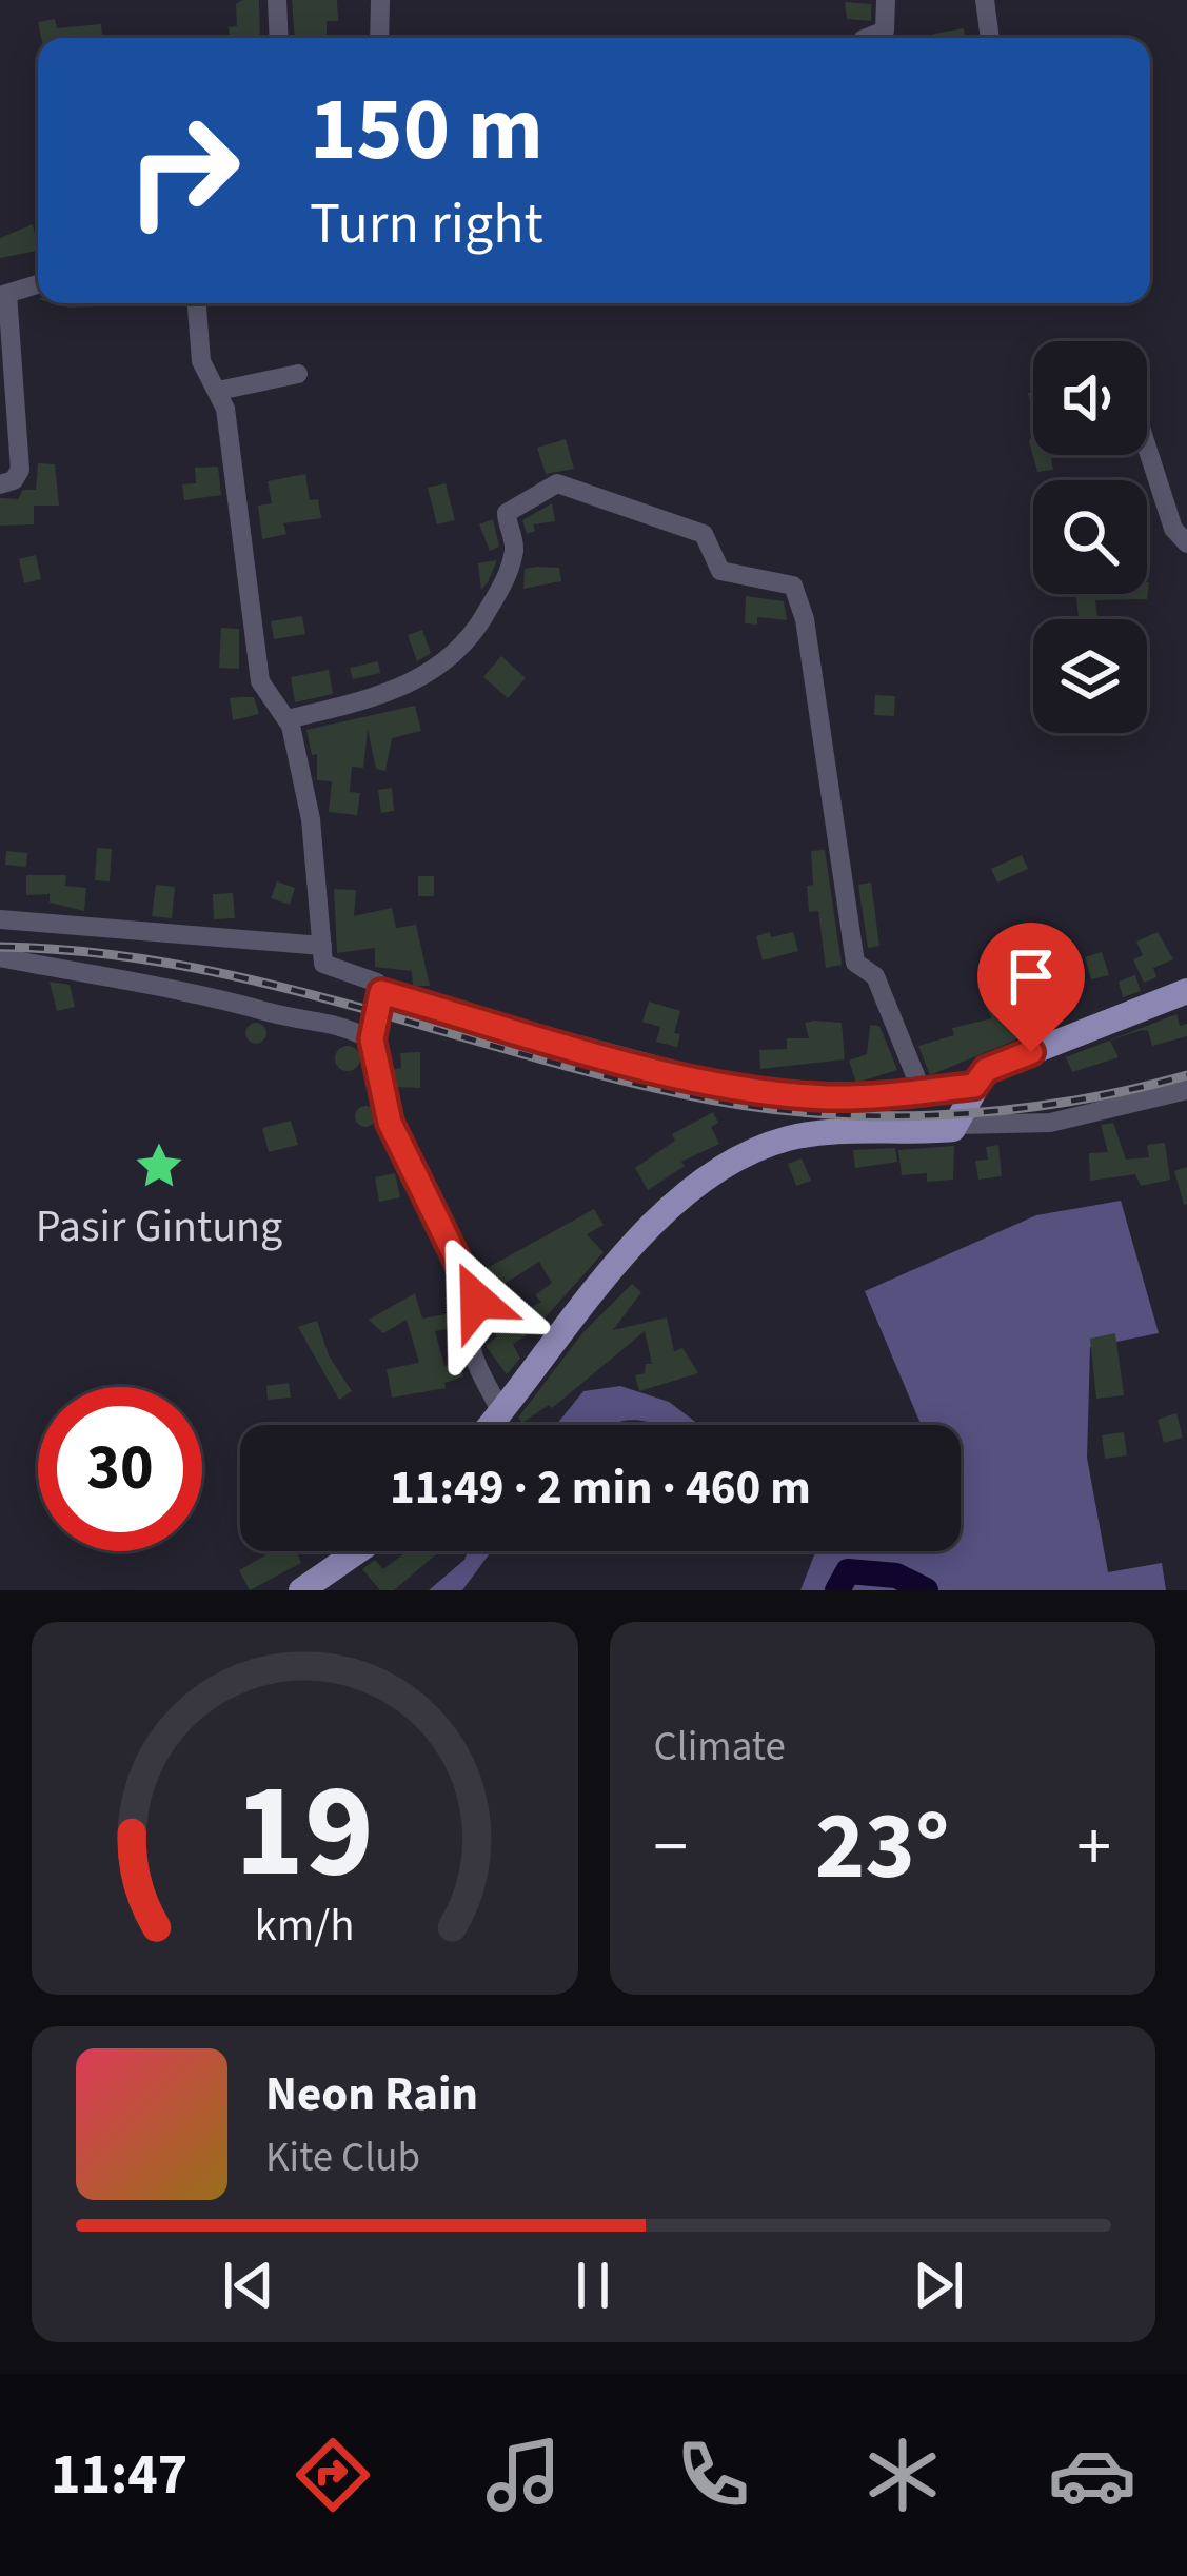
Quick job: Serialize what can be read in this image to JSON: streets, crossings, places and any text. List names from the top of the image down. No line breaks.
{"places":{"place":["Pasir Gintung"]},"page":{"turn":["150 m","Turn right"],"limit":"30","trip":"11:49 · 2 min · 460 m","tile":"Climate","heat":["−","23°","+"],"song":["Neon Rain","Kite Club"],"tabs":"11:47","gauge":["19","km/h"]}}
